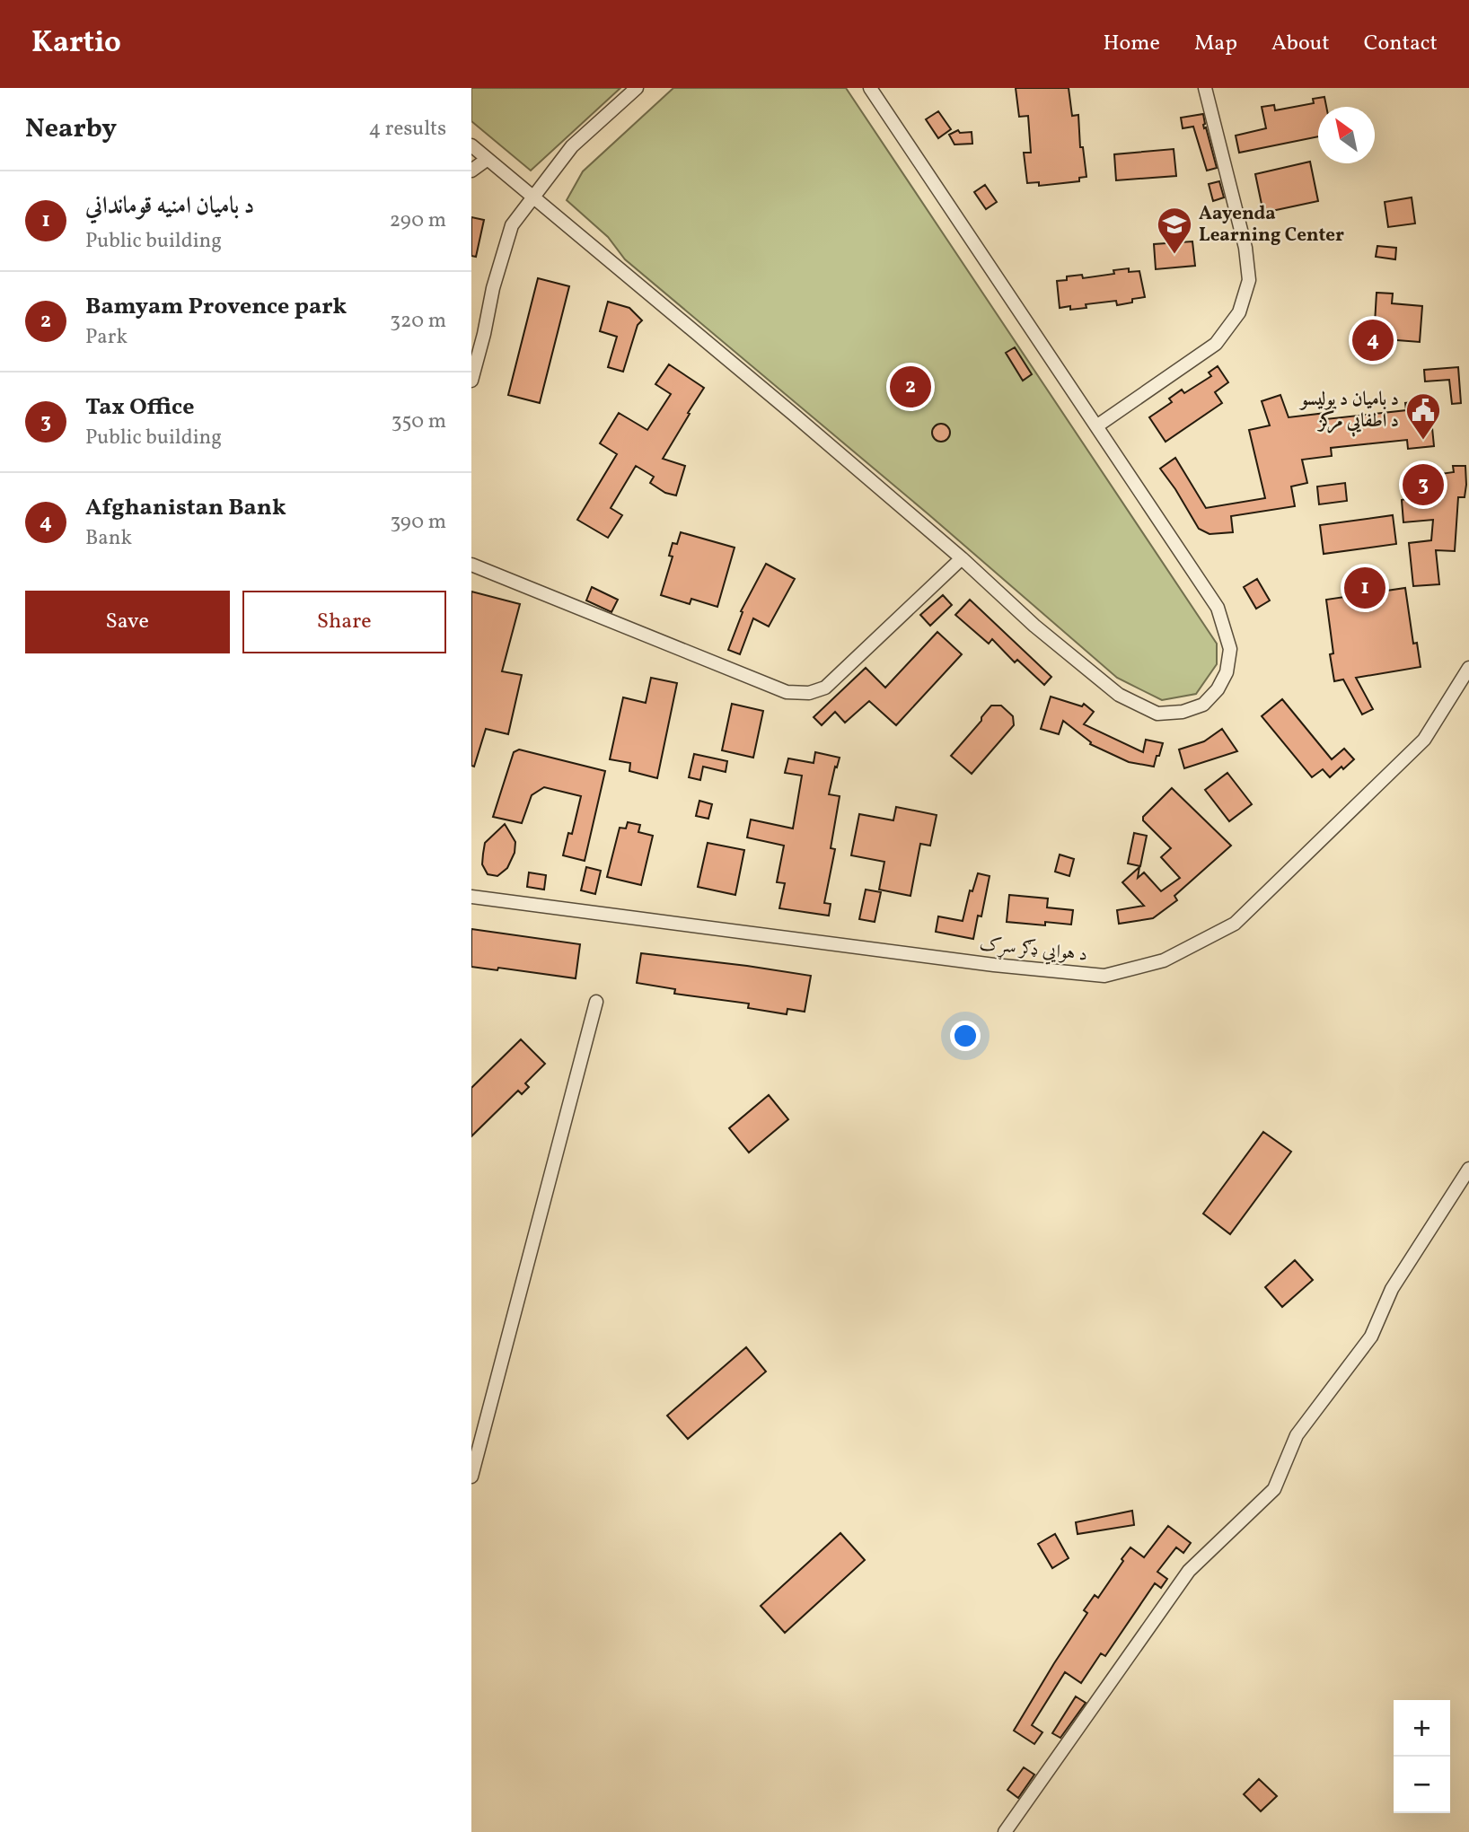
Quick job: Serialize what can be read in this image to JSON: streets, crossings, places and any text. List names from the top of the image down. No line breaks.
{"streets":{"street":["د هوايي ډګر سړک"]},"places":{"school or university":["Aayenda Learning Center"],"public building":["د بامیان د پولیسو د اطفايې مرکز"]},"north":"top left","page":{"header":"Kartio","nav":["Home","Map","About","Contact"],"heading":["Nearby","4 results"],"list":[{"mark":"1","name":"د بامیان امنیه قومانداني","note":"Public building","value":"290 m"},{"mark":"2","name":"Bamyam Provence park","note":"Park","value":"320 m"},{"mark":"3","name":"Tax Office","note":"Public building","value":"350 m"},{"mark":"4","name":"Afghanistan Bank","note":"Bank","value":"390 m"}],"pins":["4","2","3","1"],"buttons":["Save","Share"],"map_buttons":["+","−"]}}
